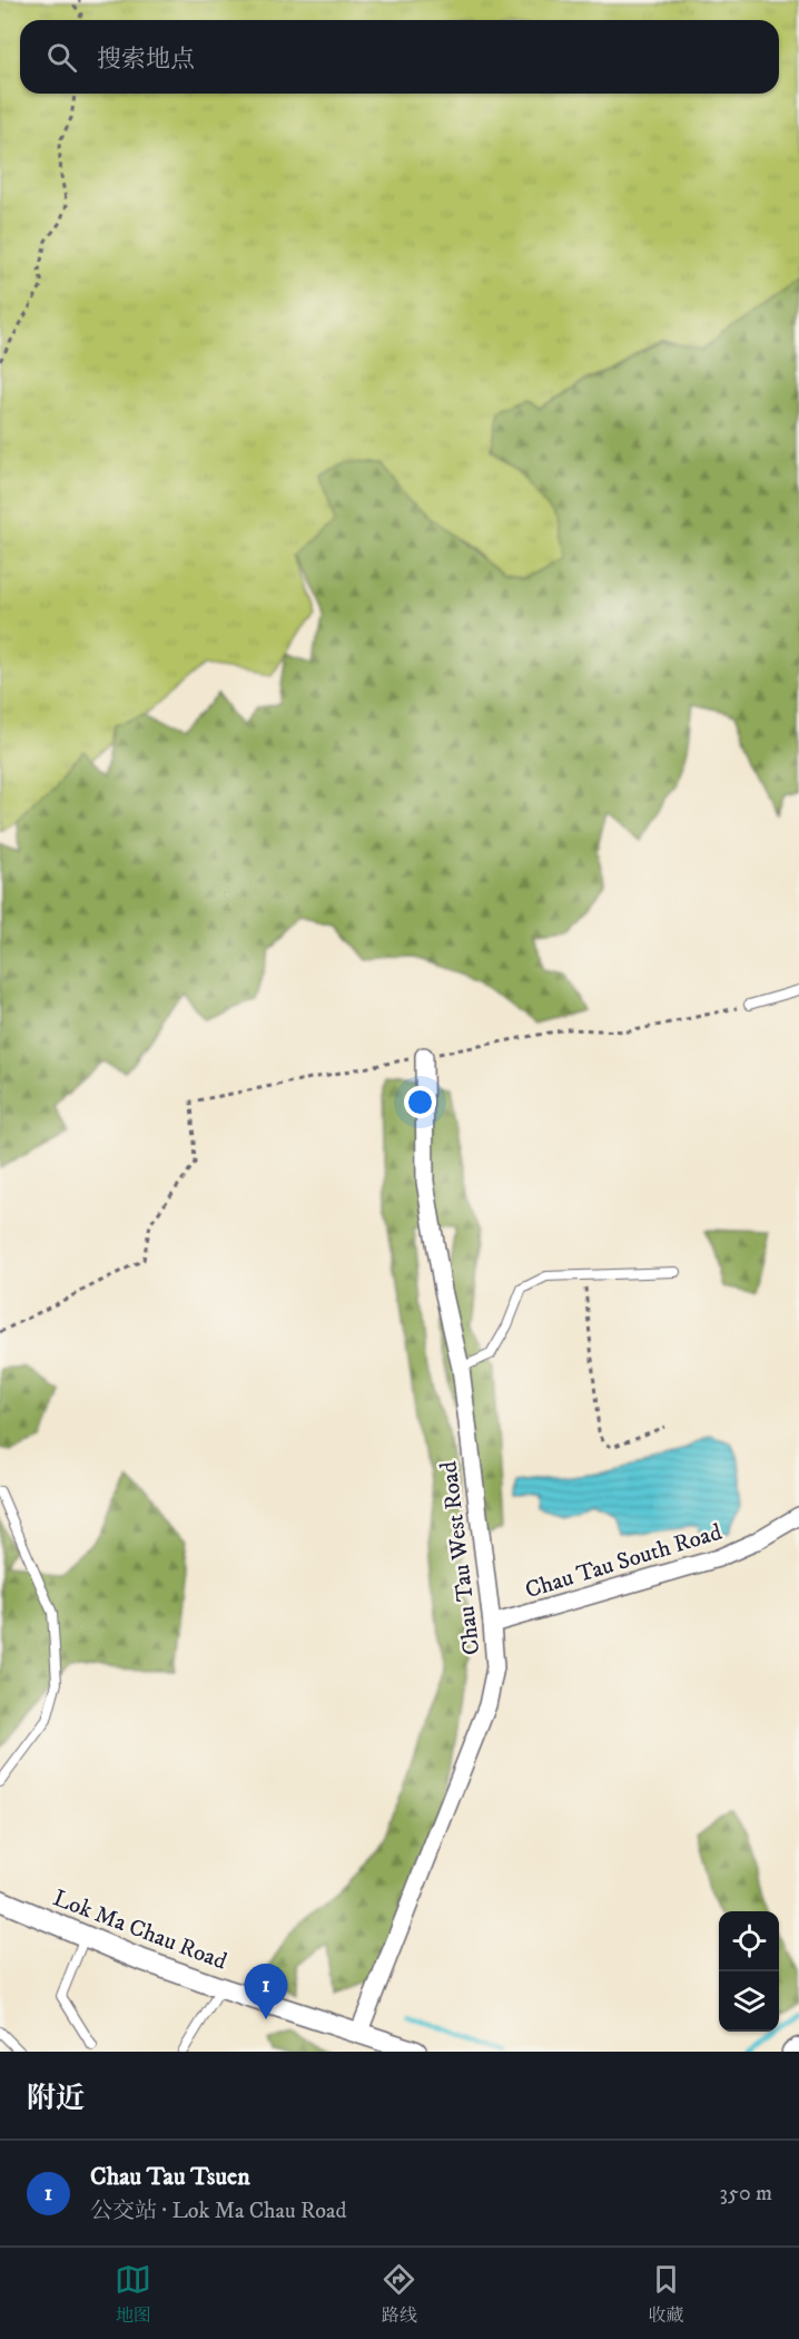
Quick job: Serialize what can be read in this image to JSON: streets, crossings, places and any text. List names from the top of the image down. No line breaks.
{"streets":{"street":["Chau Tau West Road","Chau Tau South Road","Lok Ma Chau Road"]},"crossings":[["Chau Tau West Road","Chau Tau South Road"],["Chau Tau West Road","Lok Ma Chau Road"]],"page":{"search":"搜索地点","pins":"1","heading":"附近","list":[{"mark":"1","name":"Chau Tau Tsuen","note":"公交站 · Lok Ma Chau Road","value":"350 m"}],"nav":["地图","路线","收藏"]}}
